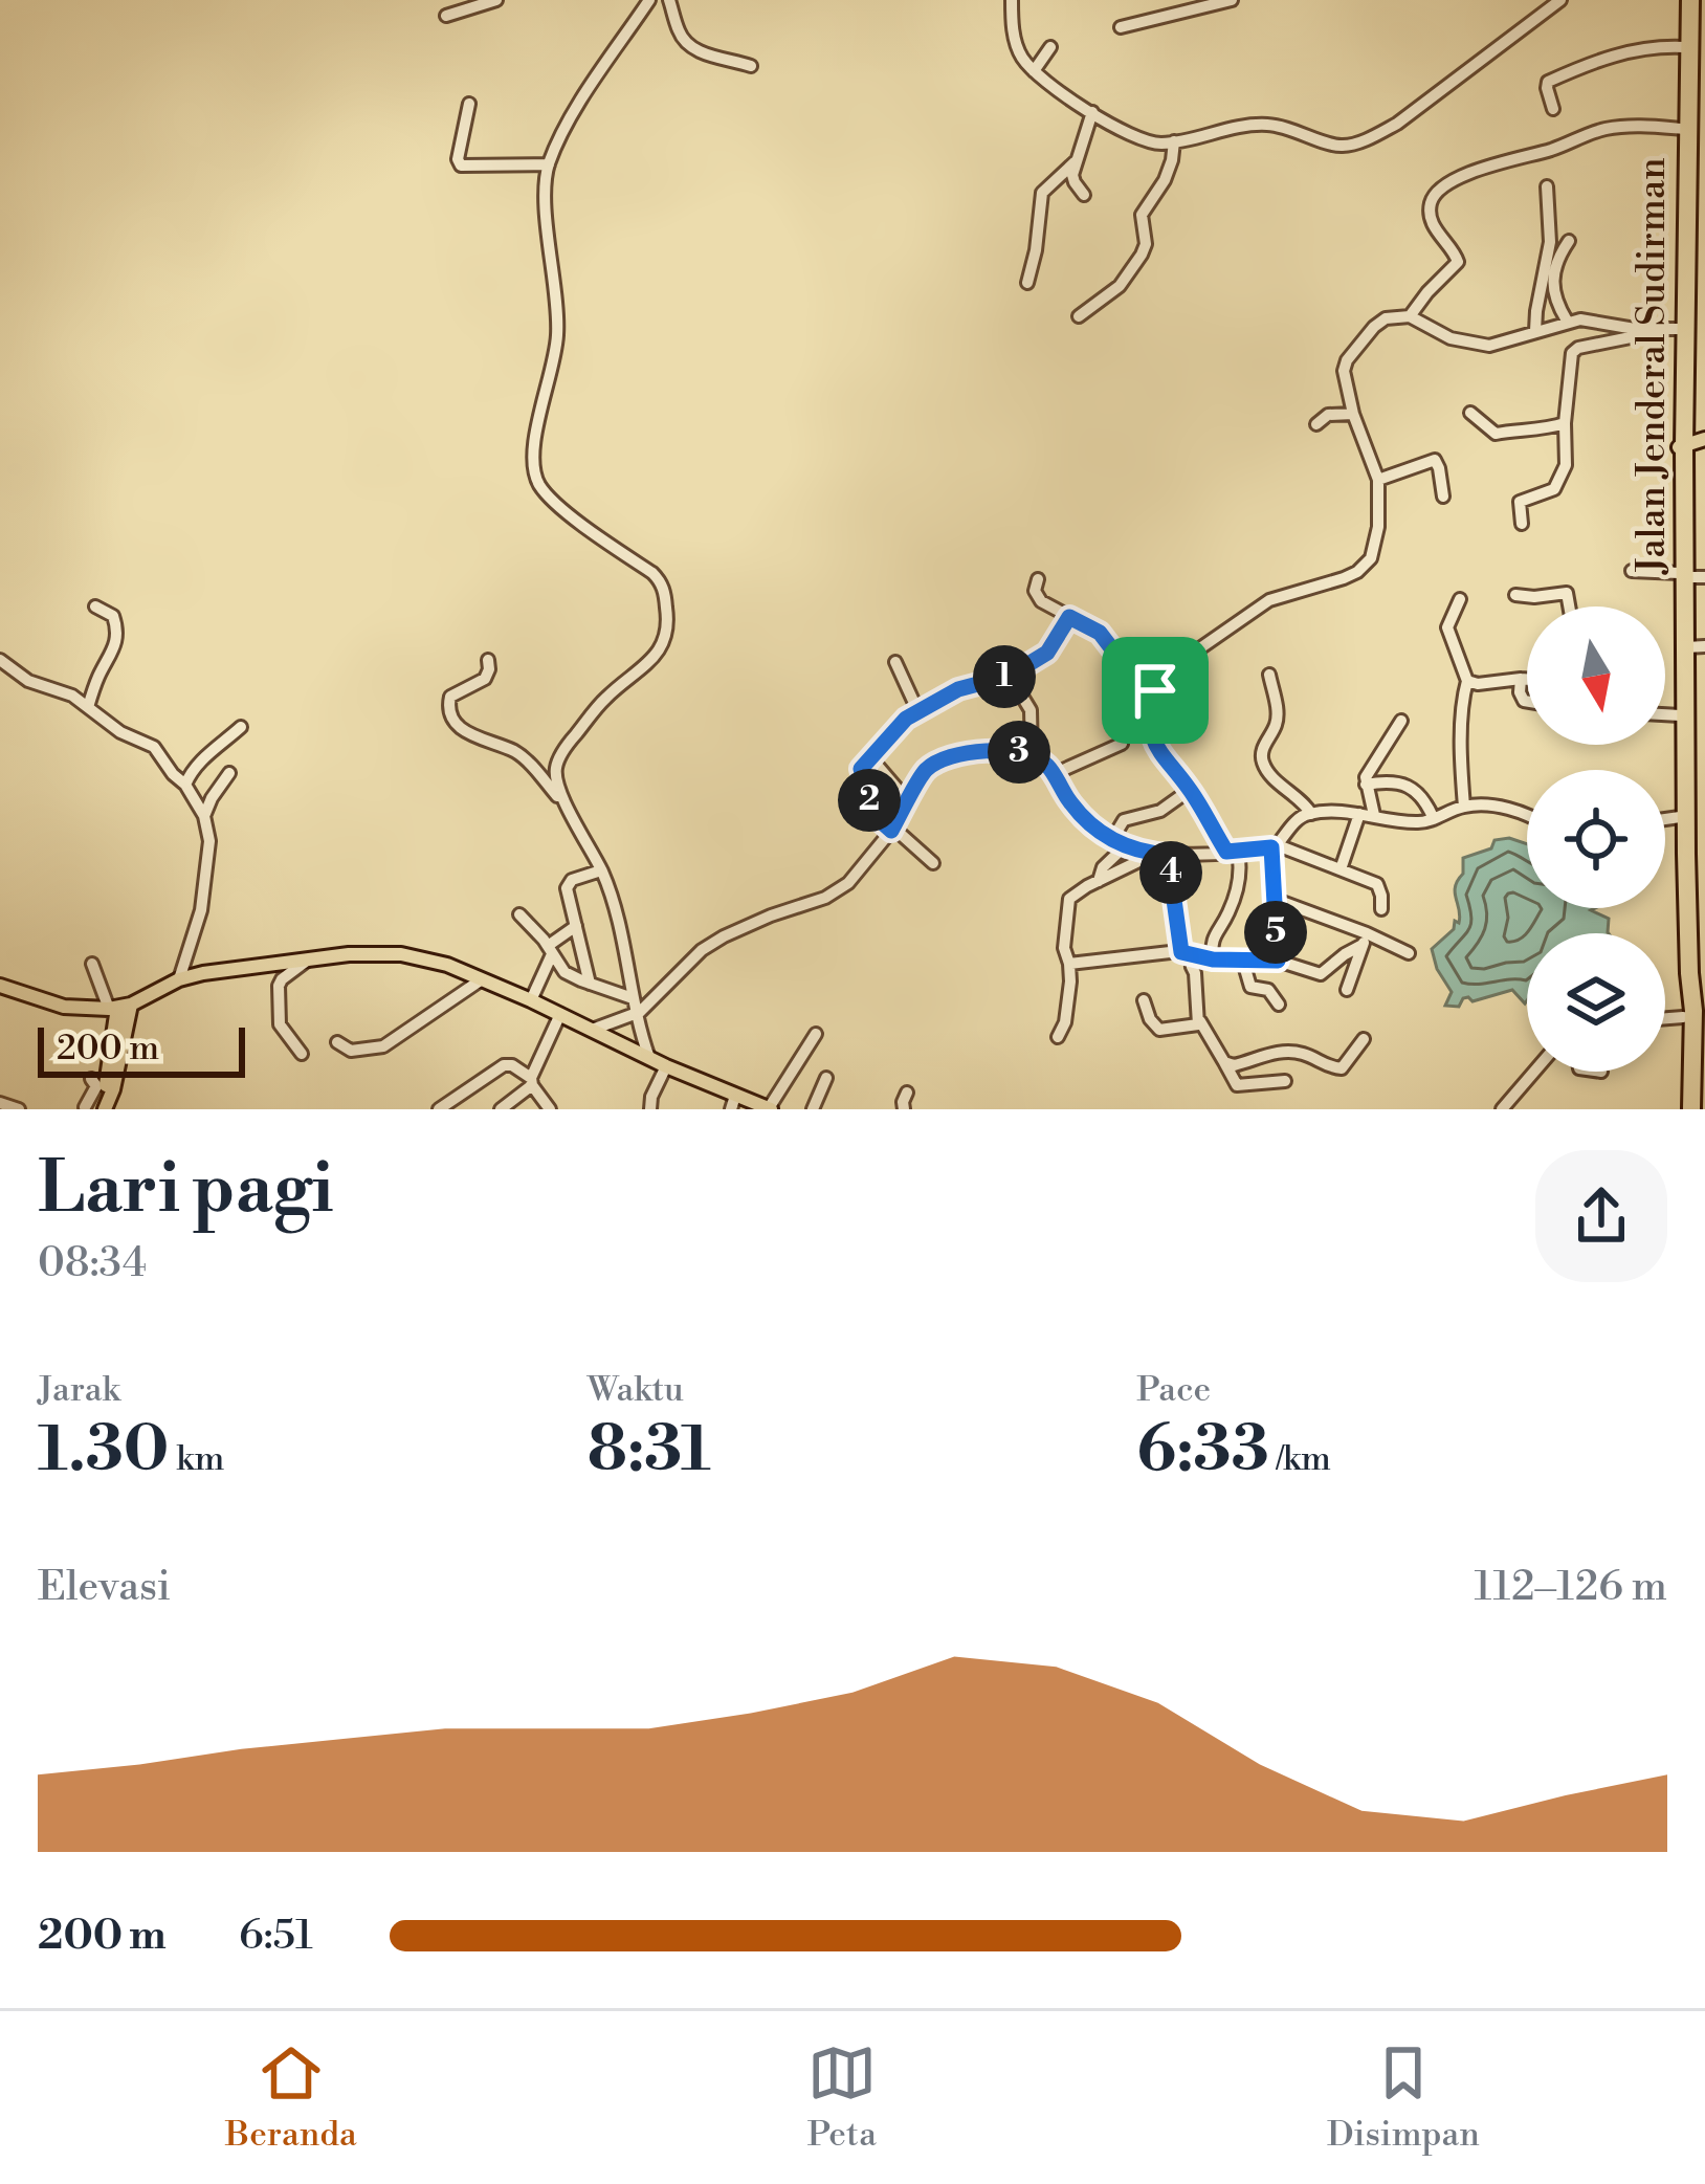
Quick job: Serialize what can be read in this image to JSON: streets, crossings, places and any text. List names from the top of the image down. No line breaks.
{"streets":{"highway":["Jalan Jenderal Sudirman"]},"scale_bar":"200 m","north":"bottom","page":{"pins":["1","3","2","4","5"],"scale":"200 m","heading":["Lari pagi","08:34"],"stats":[["Jarak","1.30 km"],["Waktu","8:31"],["Pace","6:33 /km"]],"chart":["Elevasi","112–126 m"],"list":[{"name":"200 m","note":"6:51"}],"tabs":["Beranda","Peta","Disimpan"]}}
